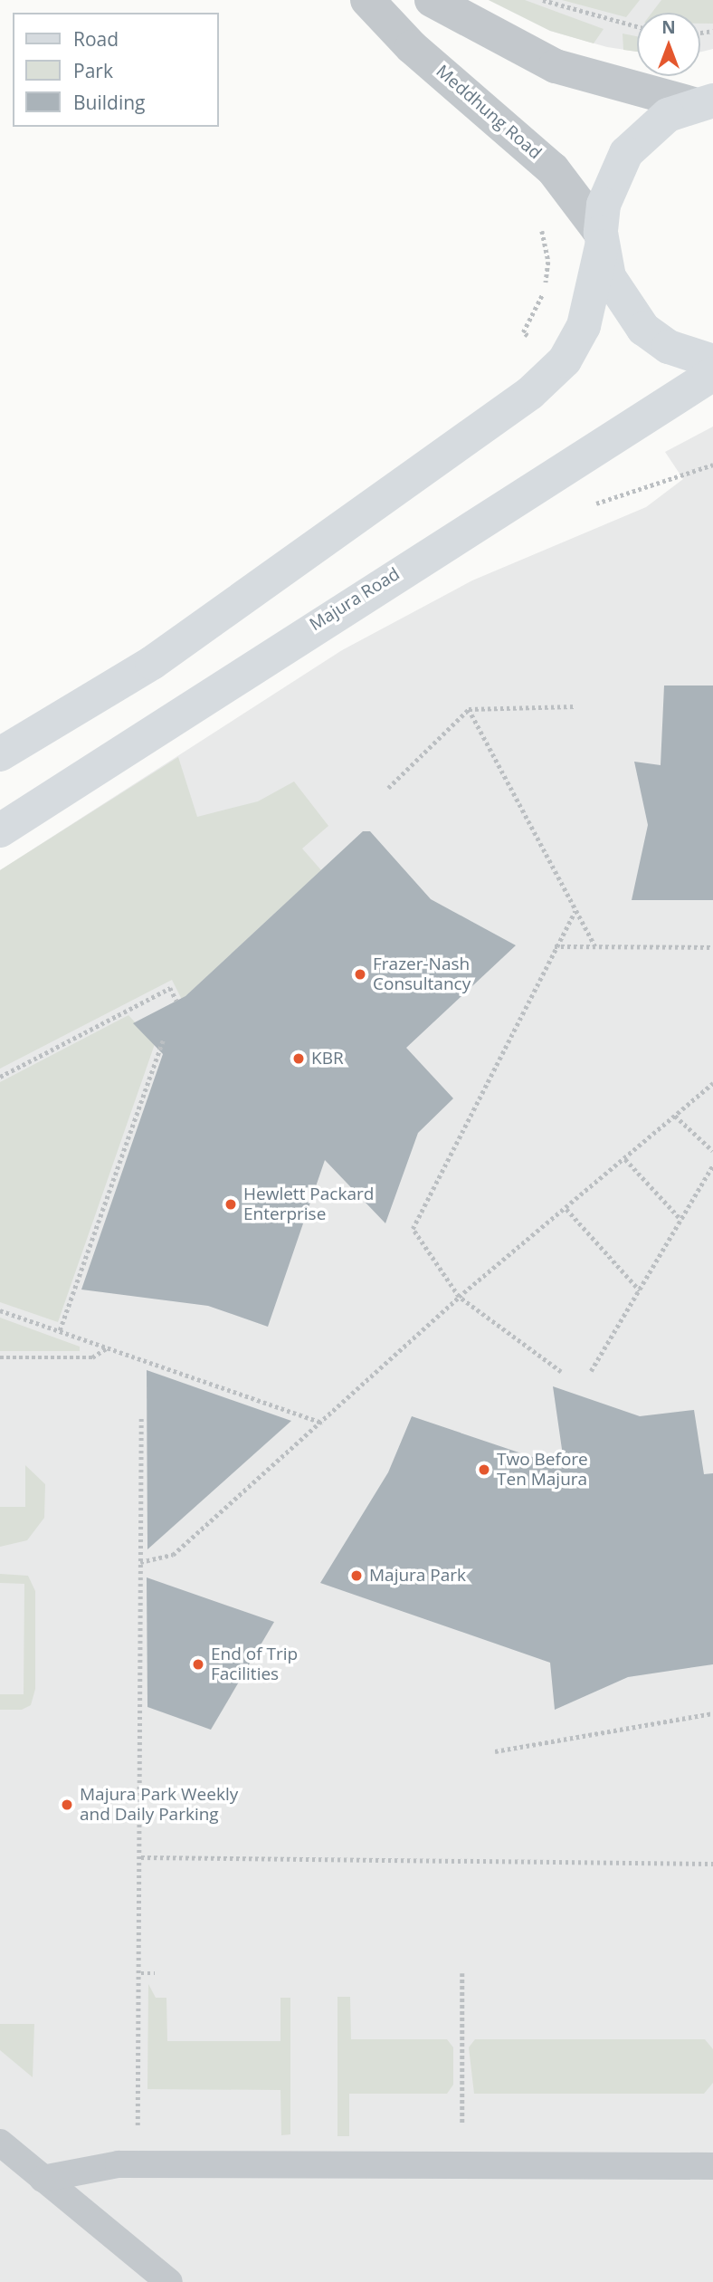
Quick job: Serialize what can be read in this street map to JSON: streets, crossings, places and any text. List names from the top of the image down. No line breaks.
{"streets":{"main road":["Majura Road"],"street":["Meddhung Road"]},"places":["Frazer-Nash Consultancy","KBR","Hewlett Packard Enterprise","Two Before Ten Majura","Majura Park","End of Trip Facilities","Majura Park Weekly and Daily Parking"],"legend":["Road","Park","Building"],"north":"top"}
